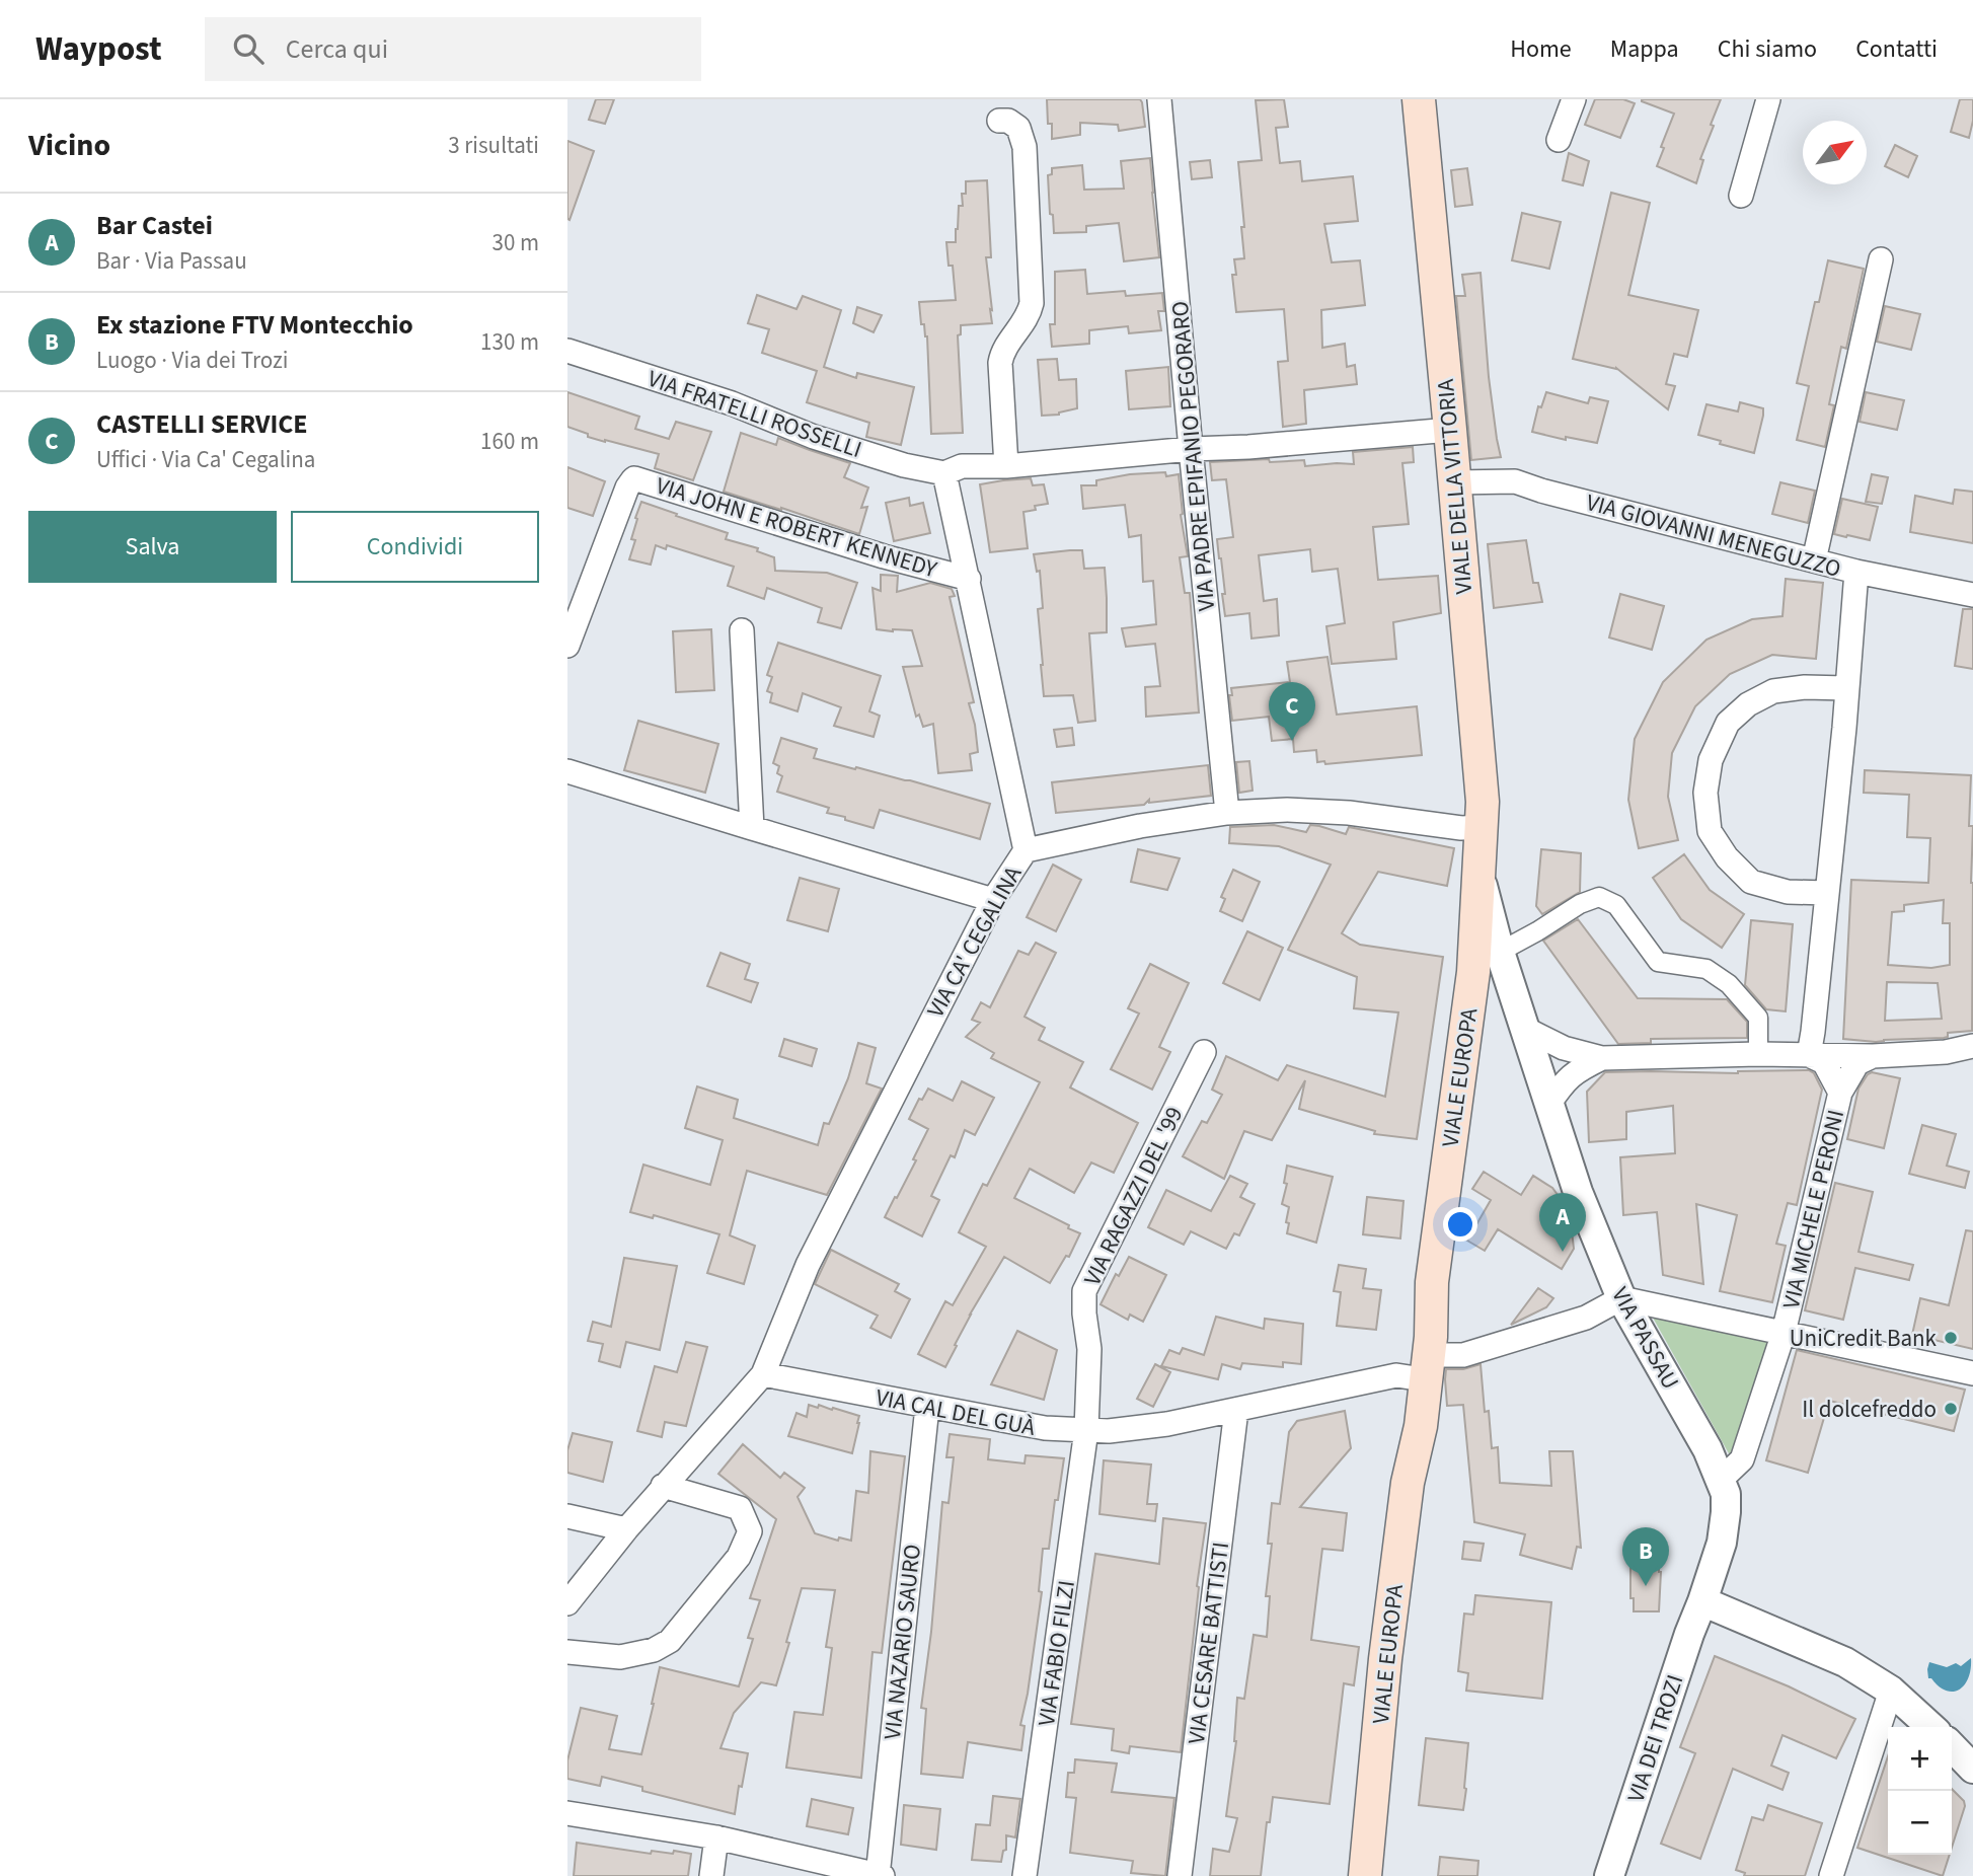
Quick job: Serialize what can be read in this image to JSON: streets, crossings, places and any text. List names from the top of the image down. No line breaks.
{"streets":{"main road":["VIALE DELLA VITTORIA","VIALE EUROPA"],"street":["VIA FRATELLI ROSSELLI","VIA PADRE EPIFANIO PEGORARO","VIA JOHN E ROBERT KENNEDY","VIA GIOVANNI MENEGUZZO","VIA CA' CEGALINA","VIA RAGAZZI DEL '99","VIA MICHELE PERONI","VIA PASSAU","VIA CAL DEL GUÀ","VIA NAZARIO SAURO","VIA CESARE BATTISTI","VIA FABIO FILZI","VIA DEI TROZI"]},"crossings":[["VIA PADRE EPIFANIO PEGORARO","VIA CA' CEGALINA"],["VIALE DELLA VITTORIA","VIA GIOVANNI MENEGUZZO"],["VIALE DELLA VITTORIA","VIA CA' CEGALINA"],["VIALE DELLA VITTORIA","VIALE EUROPA"],["VIALE DELLA VITTORIA","VIA PASSAU"],["VIA CA' CEGALINA","VIA CAL DEL GUÀ"],["VIALE EUROPA","VIA PASSAU"],["VIALE EUROPA","VIA CAL DEL GUÀ"],["VIA RAGAZZI DEL '99","VIA CAL DEL GUÀ"],["VIA RAGAZZI DEL '99","VIA FABIO FILZI"],["VIA MICHELE PERONI","VIA PASSAU"],["VIA PASSAU","VIA CAL DEL GUÀ"],["VIA PASSAU","VIA DEI TROZI"],["VIA CAL DEL GUÀ","VIA NAZARIO SAURO"],["VIA CAL DEL GUÀ","VIA CESARE BATTISTI"],["VIA CAL DEL GUÀ","VIA FABIO FILZI"]],"places":["UniCredit Bank","Il dolcefreddo"],"north":"top right","page":{"header":"Waypost","search":"Cerca qui","nav":["Home","Mappa","Chi siamo","Contatti"],"heading":["Vicino","3 risultati"],"list":[{"mark":"A","name":"Bar Castei","note":"Bar · Via Passau","value":"30 m"},{"mark":"B","name":"Ex stazione FTV Montecchio","note":"Luogo · Via dei Trozi","value":"130 m"},{"mark":"C","name":"CASTELLI SERVICE","note":"Uffici · Via Ca' Cegalina","value":"160 m"}],"buttons":["Salva","Condividi"],"pins":["C","A","B"],"map_buttons":["+","−"]}}
